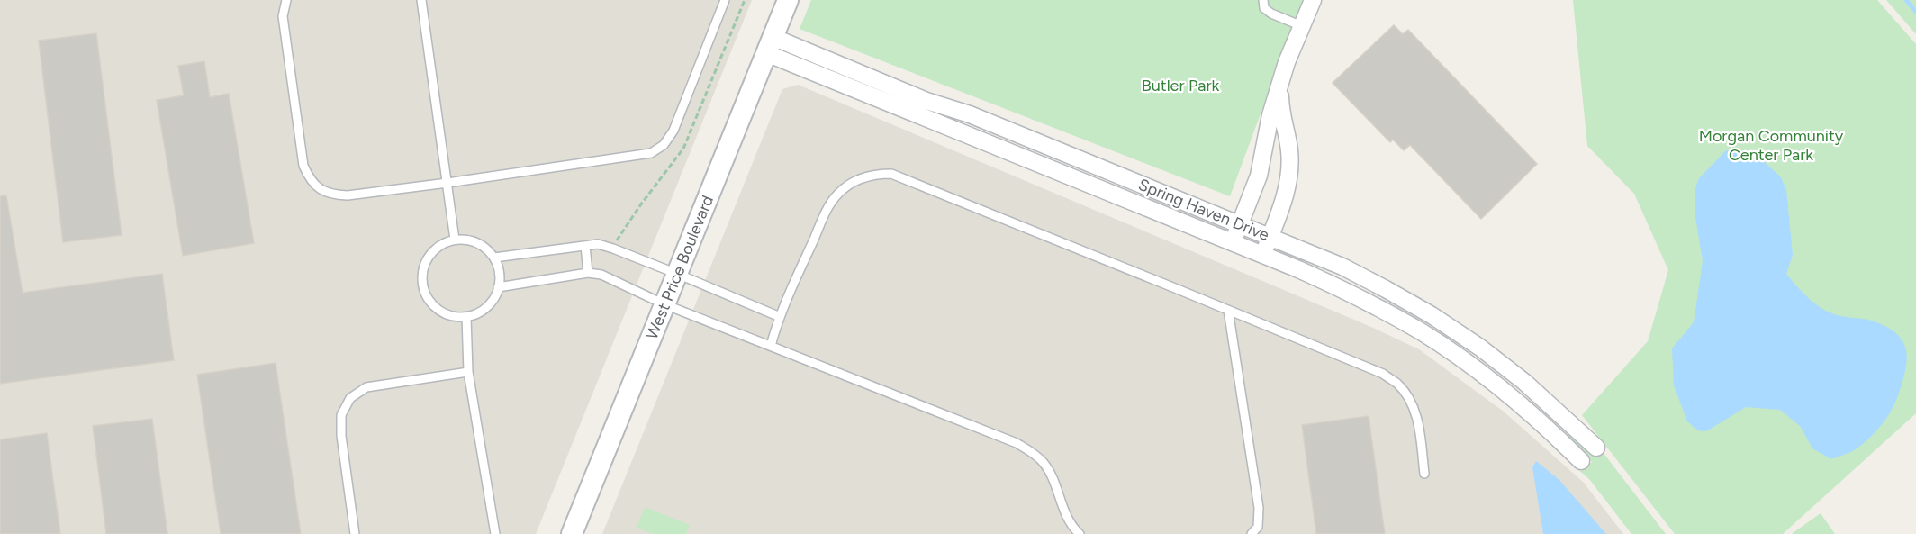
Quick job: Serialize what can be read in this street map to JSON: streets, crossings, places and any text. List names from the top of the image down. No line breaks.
{"streets":{"street":["Spring Haven Drive","West Price Boulevard"]},"crossings":[["Spring Haven Drive","West Price Boulevard"]],"parks":["Butler Park","Morgan Community Center Park"]}
